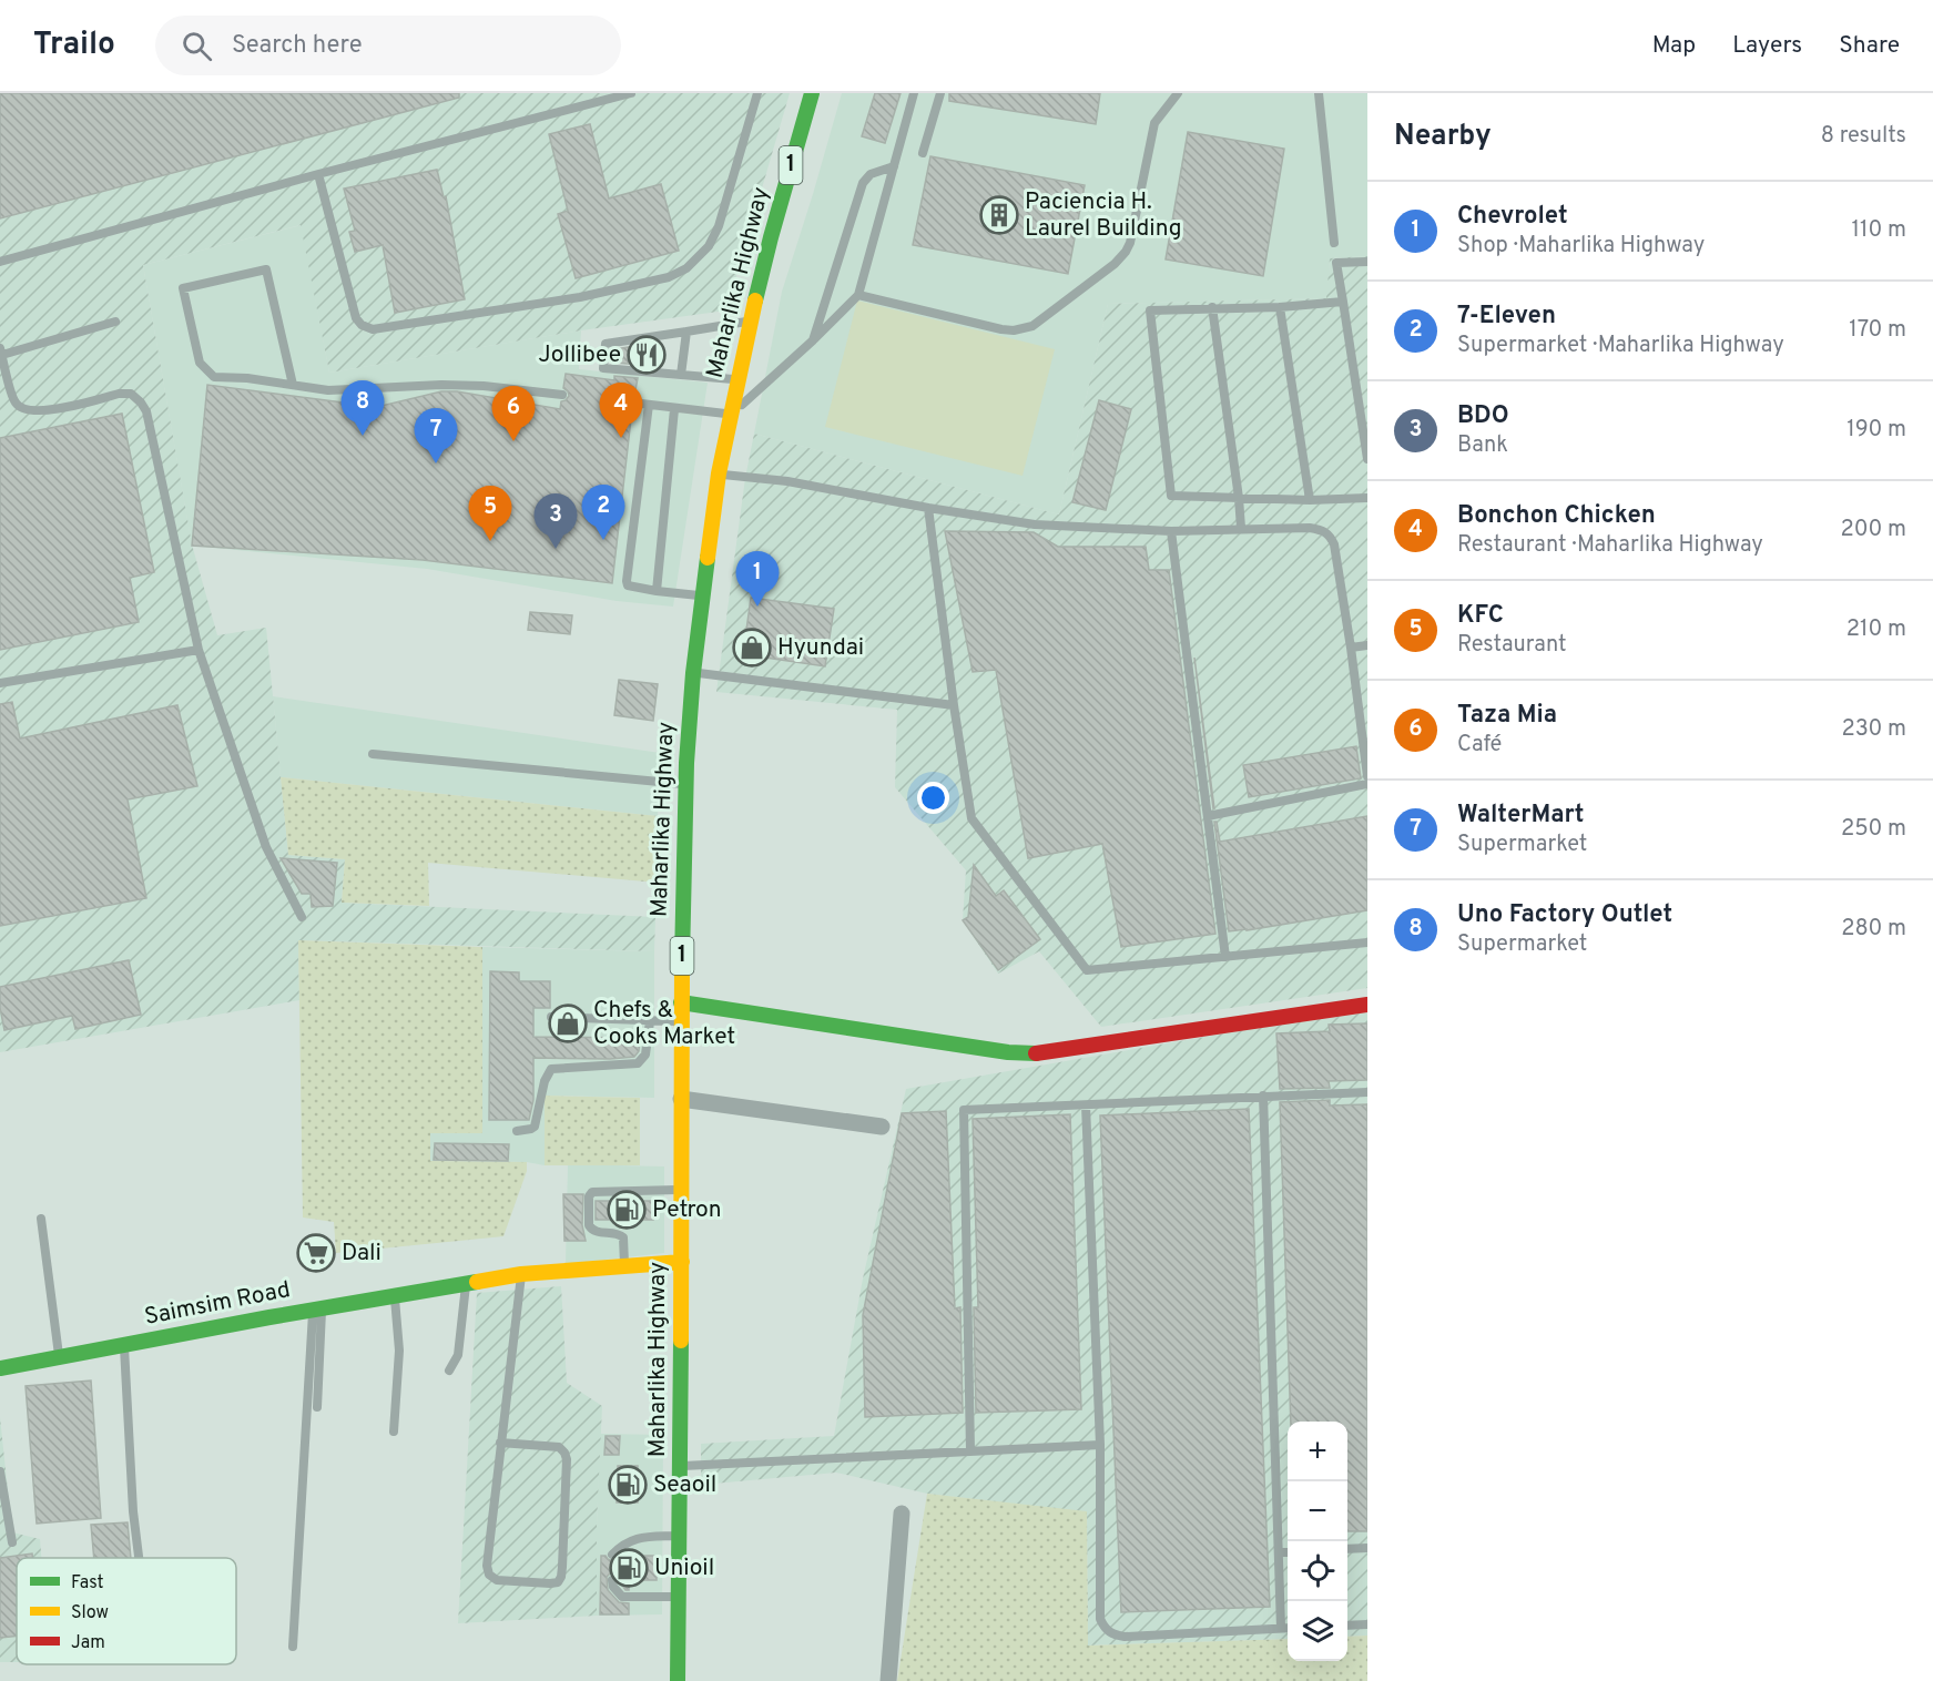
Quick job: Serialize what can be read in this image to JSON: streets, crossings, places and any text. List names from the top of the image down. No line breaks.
{"streets":{"main road":["1","Maharlika Highway","Saimsim Road"]},"crossings":[["Maharlika Highway","Saimsim Road"]],"places":{"building":["Paciencia H. Laurel Building"],"restaurant":["Jollibee"],"shop":["Hyundai","Chefs & Cooks Market"],"fuel station":["Petron","Seaoil","Unioil"],"supermarket":["Dali"]},"legend":["Fast","Slow","Jam"],"page":{"header":"Trailo","search":"Search here","nav":["Map","Layers","Share"],"heading":["Nearby","8 results"],"list":[{"mark":"1","name":"Chevrolet","note":"Shop · Maharlika Highway","value":"110 m"},{"mark":"2","name":"7-Eleven","note":"Supermarket · Maharlika Highway","value":"170 m"},{"mark":"3","name":"BDO","note":"Bank","value":"190 m"},{"mark":"4","name":"Bonchon Chicken","note":"Restaurant · Maharlika Highway","value":"200 m"},{"mark":"5","name":"KFC","note":"Restaurant","value":"210 m"},{"mark":"6","name":"Taza Mia","note":"Café","value":"230 m"},{"mark":"7","name":"WalterMart","note":"Supermarket","value":"250 m"},{"mark":"8","name":"Uno Factory Outlet","note":"Supermarket","value":"280 m"}],"pins":["8","4","6","7","2","5","3","1"],"map_buttons":["+","−"]}}
